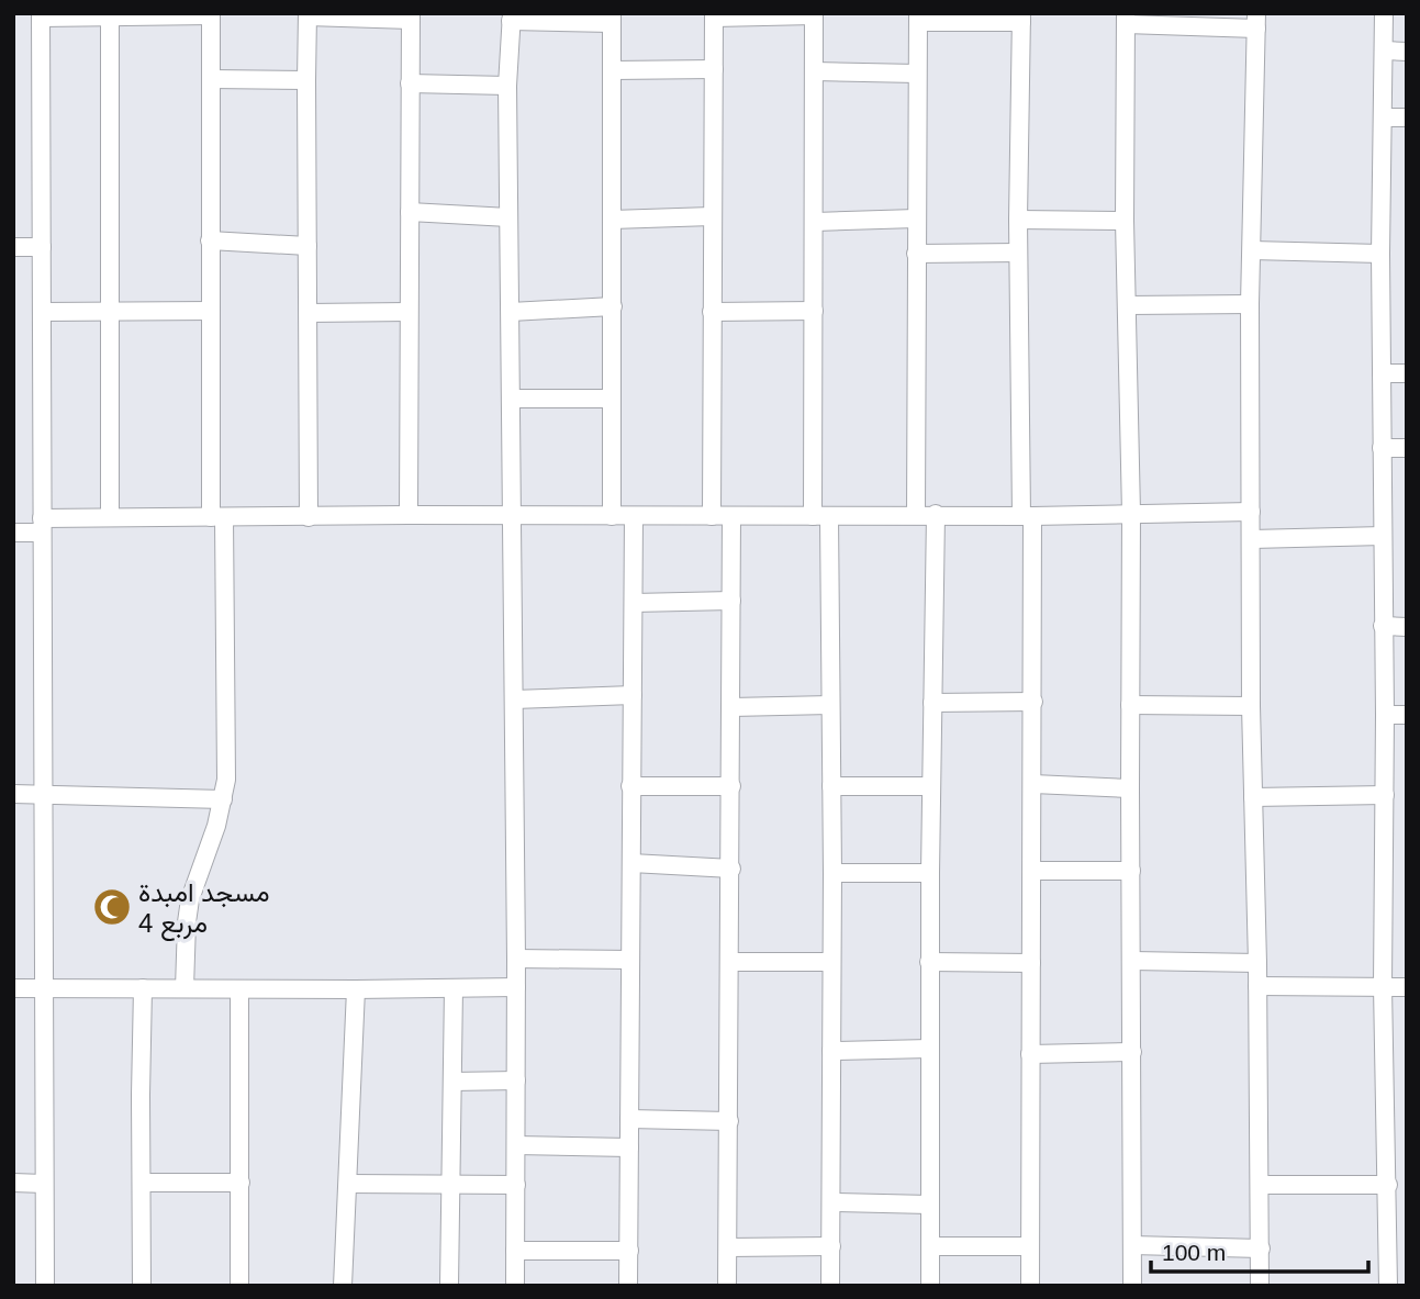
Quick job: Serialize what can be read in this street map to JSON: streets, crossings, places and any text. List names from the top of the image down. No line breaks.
{"places":{"mosque":["مسجد امبدة مربع 4"]},"scale_bar":"100 m"}
